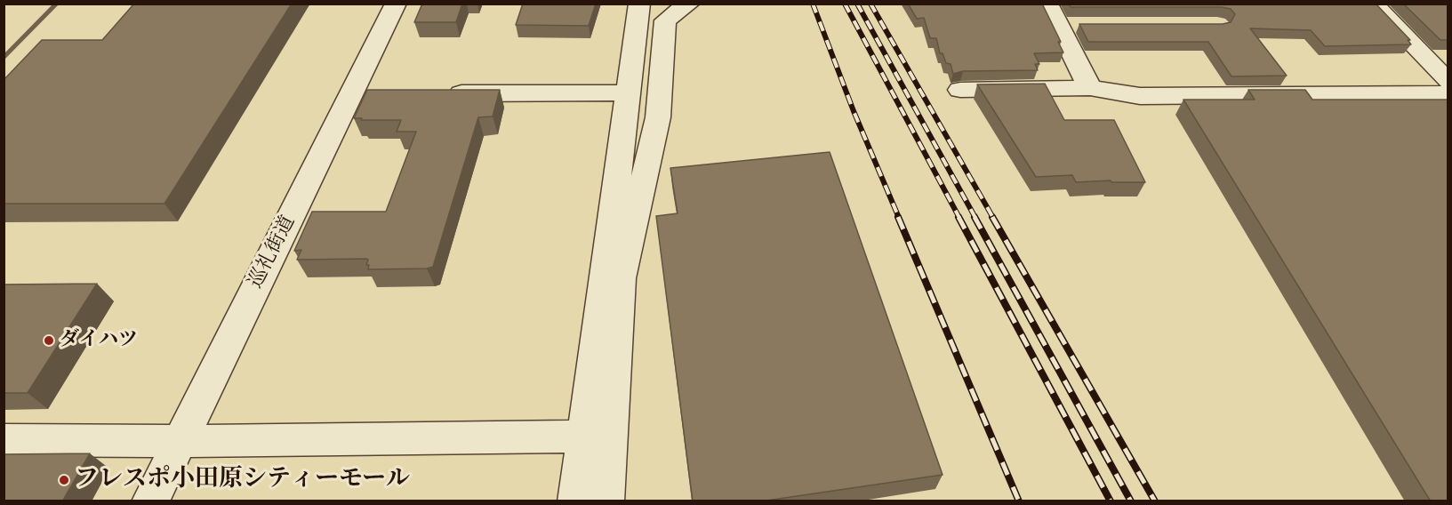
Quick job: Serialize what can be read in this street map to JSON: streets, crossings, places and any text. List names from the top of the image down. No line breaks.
{"streets":{"street":["巡礼街道"]},"places":["ダイハツ","フレスポ小田原シティーモール"]}
